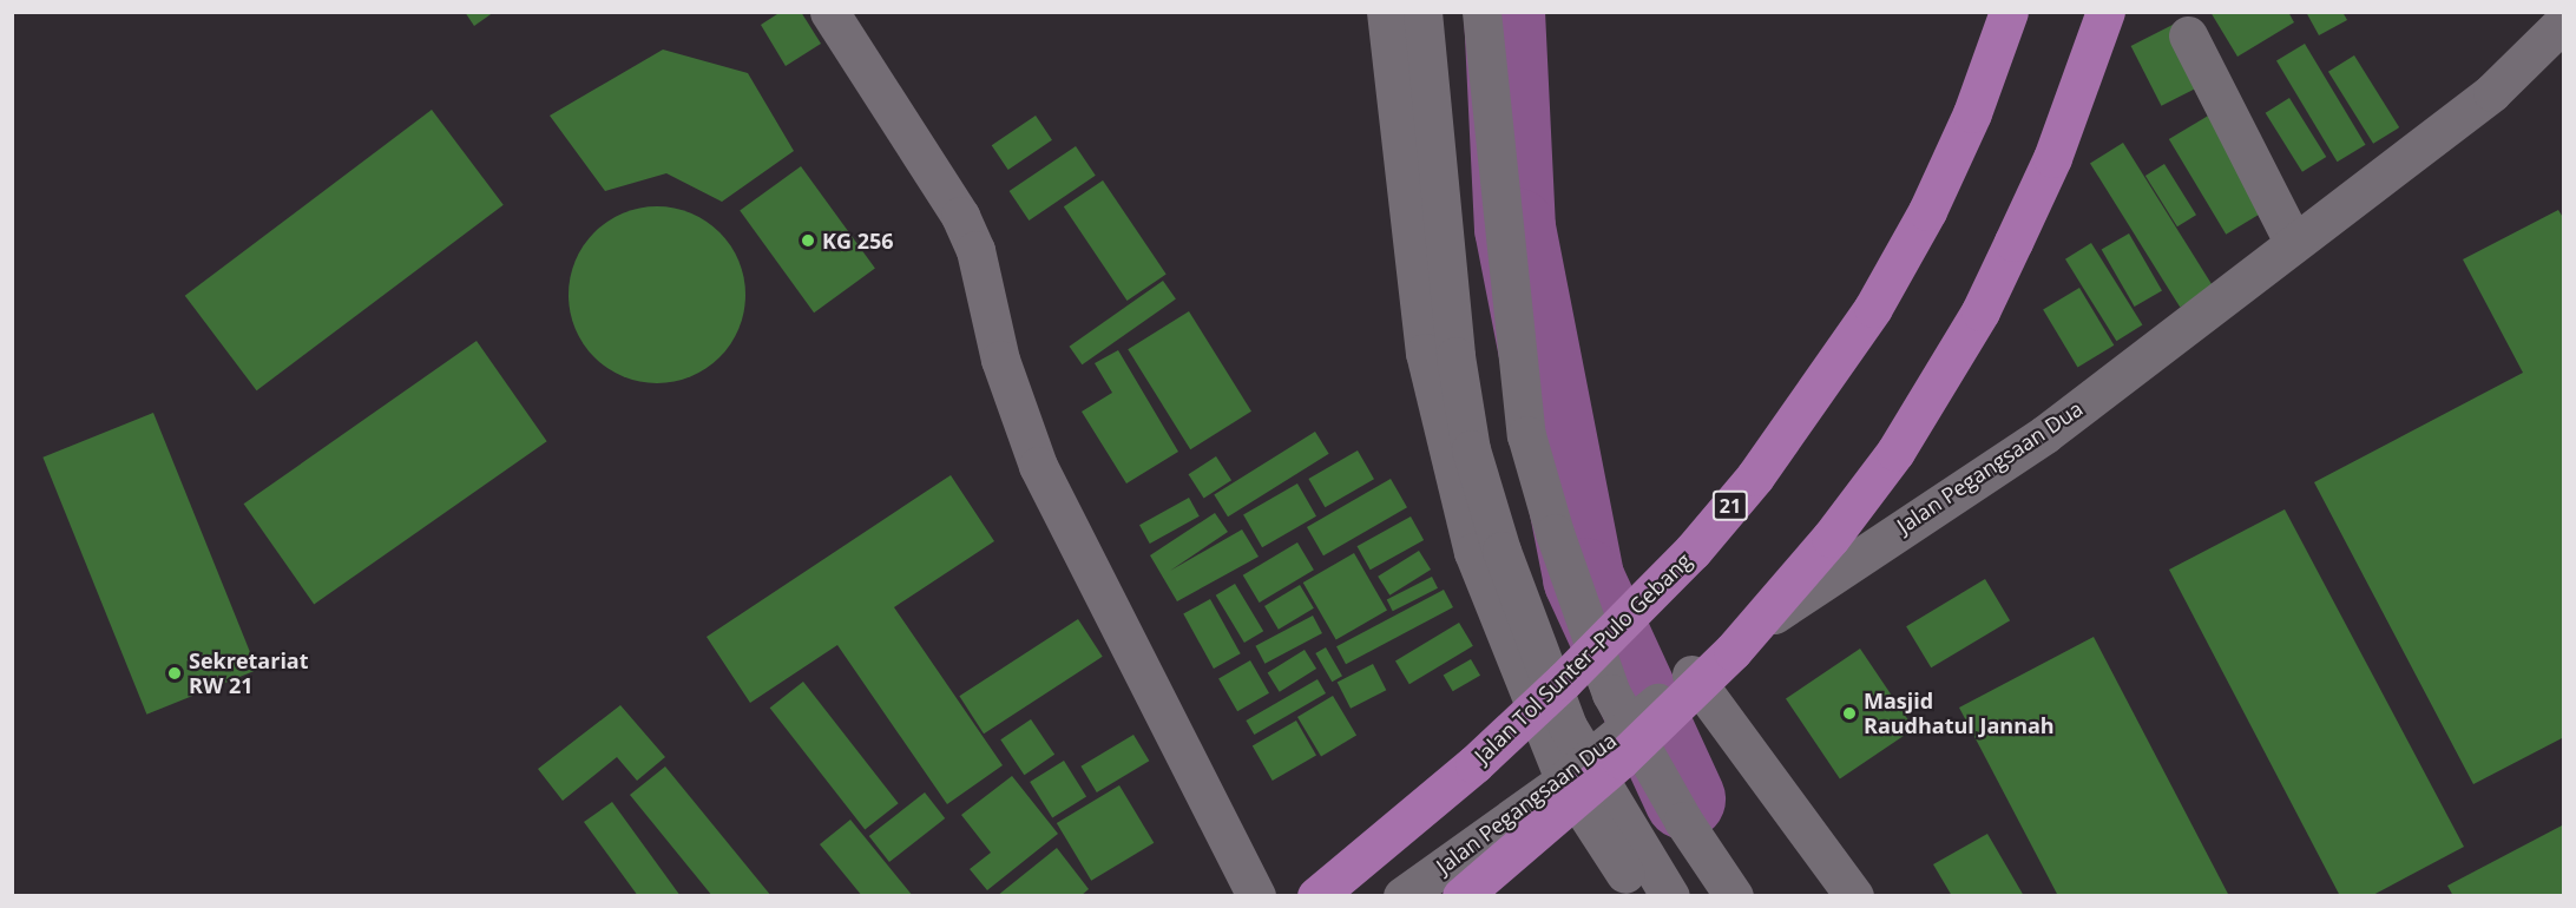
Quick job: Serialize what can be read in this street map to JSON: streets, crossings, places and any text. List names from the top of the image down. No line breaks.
{"streets":{"highway":["21","Jalan Tol Sunter–Pulo Gebang"],"main road":["Jalan Pegangsaan Dua"]},"places":["KG 256","Sekretariat RW 21","Masjid Raudhatul Jannah"]}
